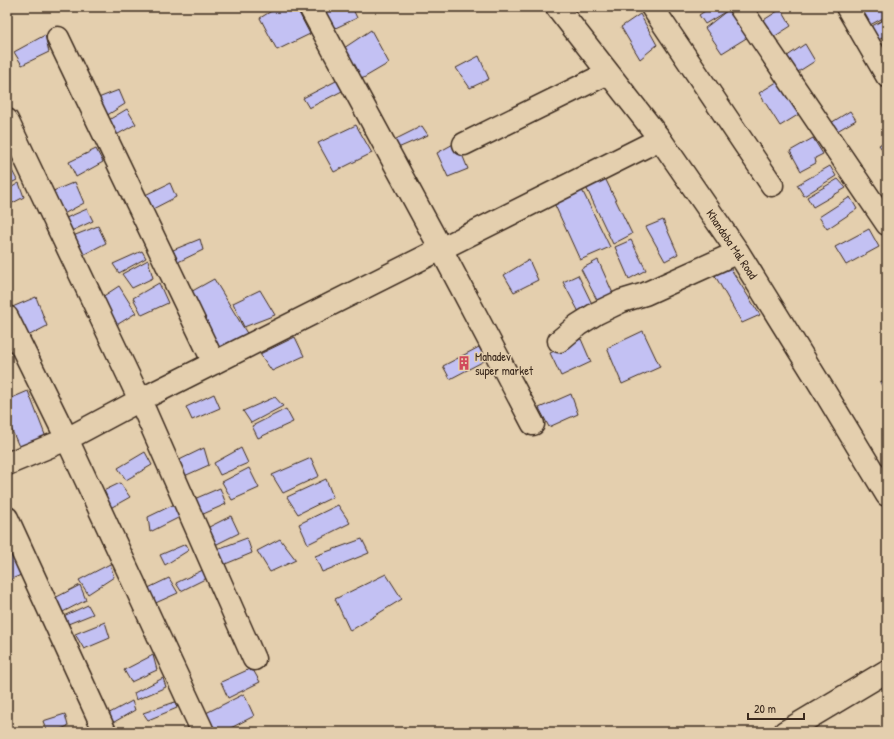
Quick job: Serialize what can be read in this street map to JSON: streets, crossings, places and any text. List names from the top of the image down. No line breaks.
{"streets":{"street":["Khandoba Mal Road"]},"places":{"building":["Mahadev super market"]},"scale_bar":"20 m"}
